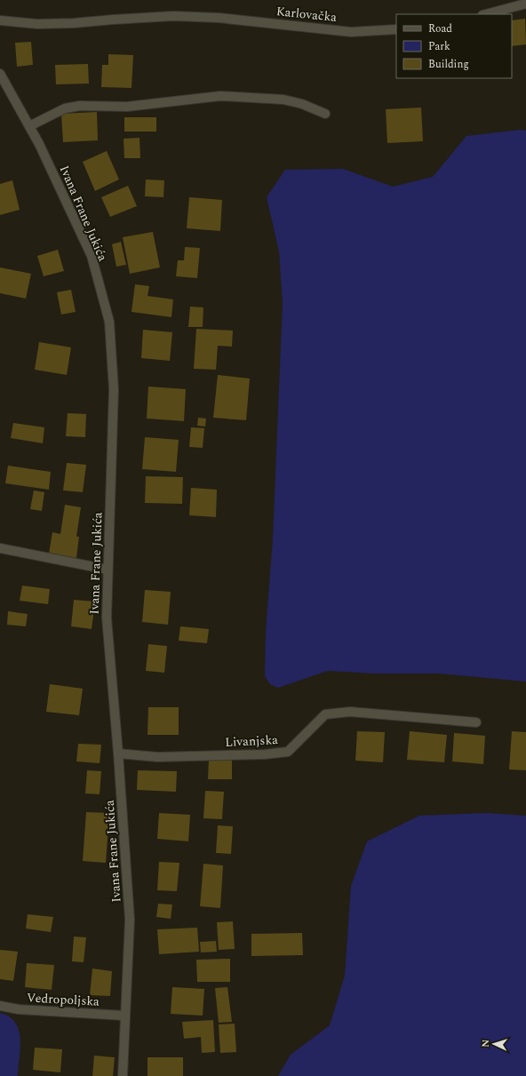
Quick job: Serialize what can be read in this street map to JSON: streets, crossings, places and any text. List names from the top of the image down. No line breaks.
{"streets":{"street":["Karlovačka","Ivana Frane Jukića","Livanjska","Vedropoljska"]},"crossings":[["Ivana Frane Jukića","Livanjska"],["Ivana Frane Jukića","Vedropoljska"]],"legend":["Road","Park","Building"],"north":"left"}
